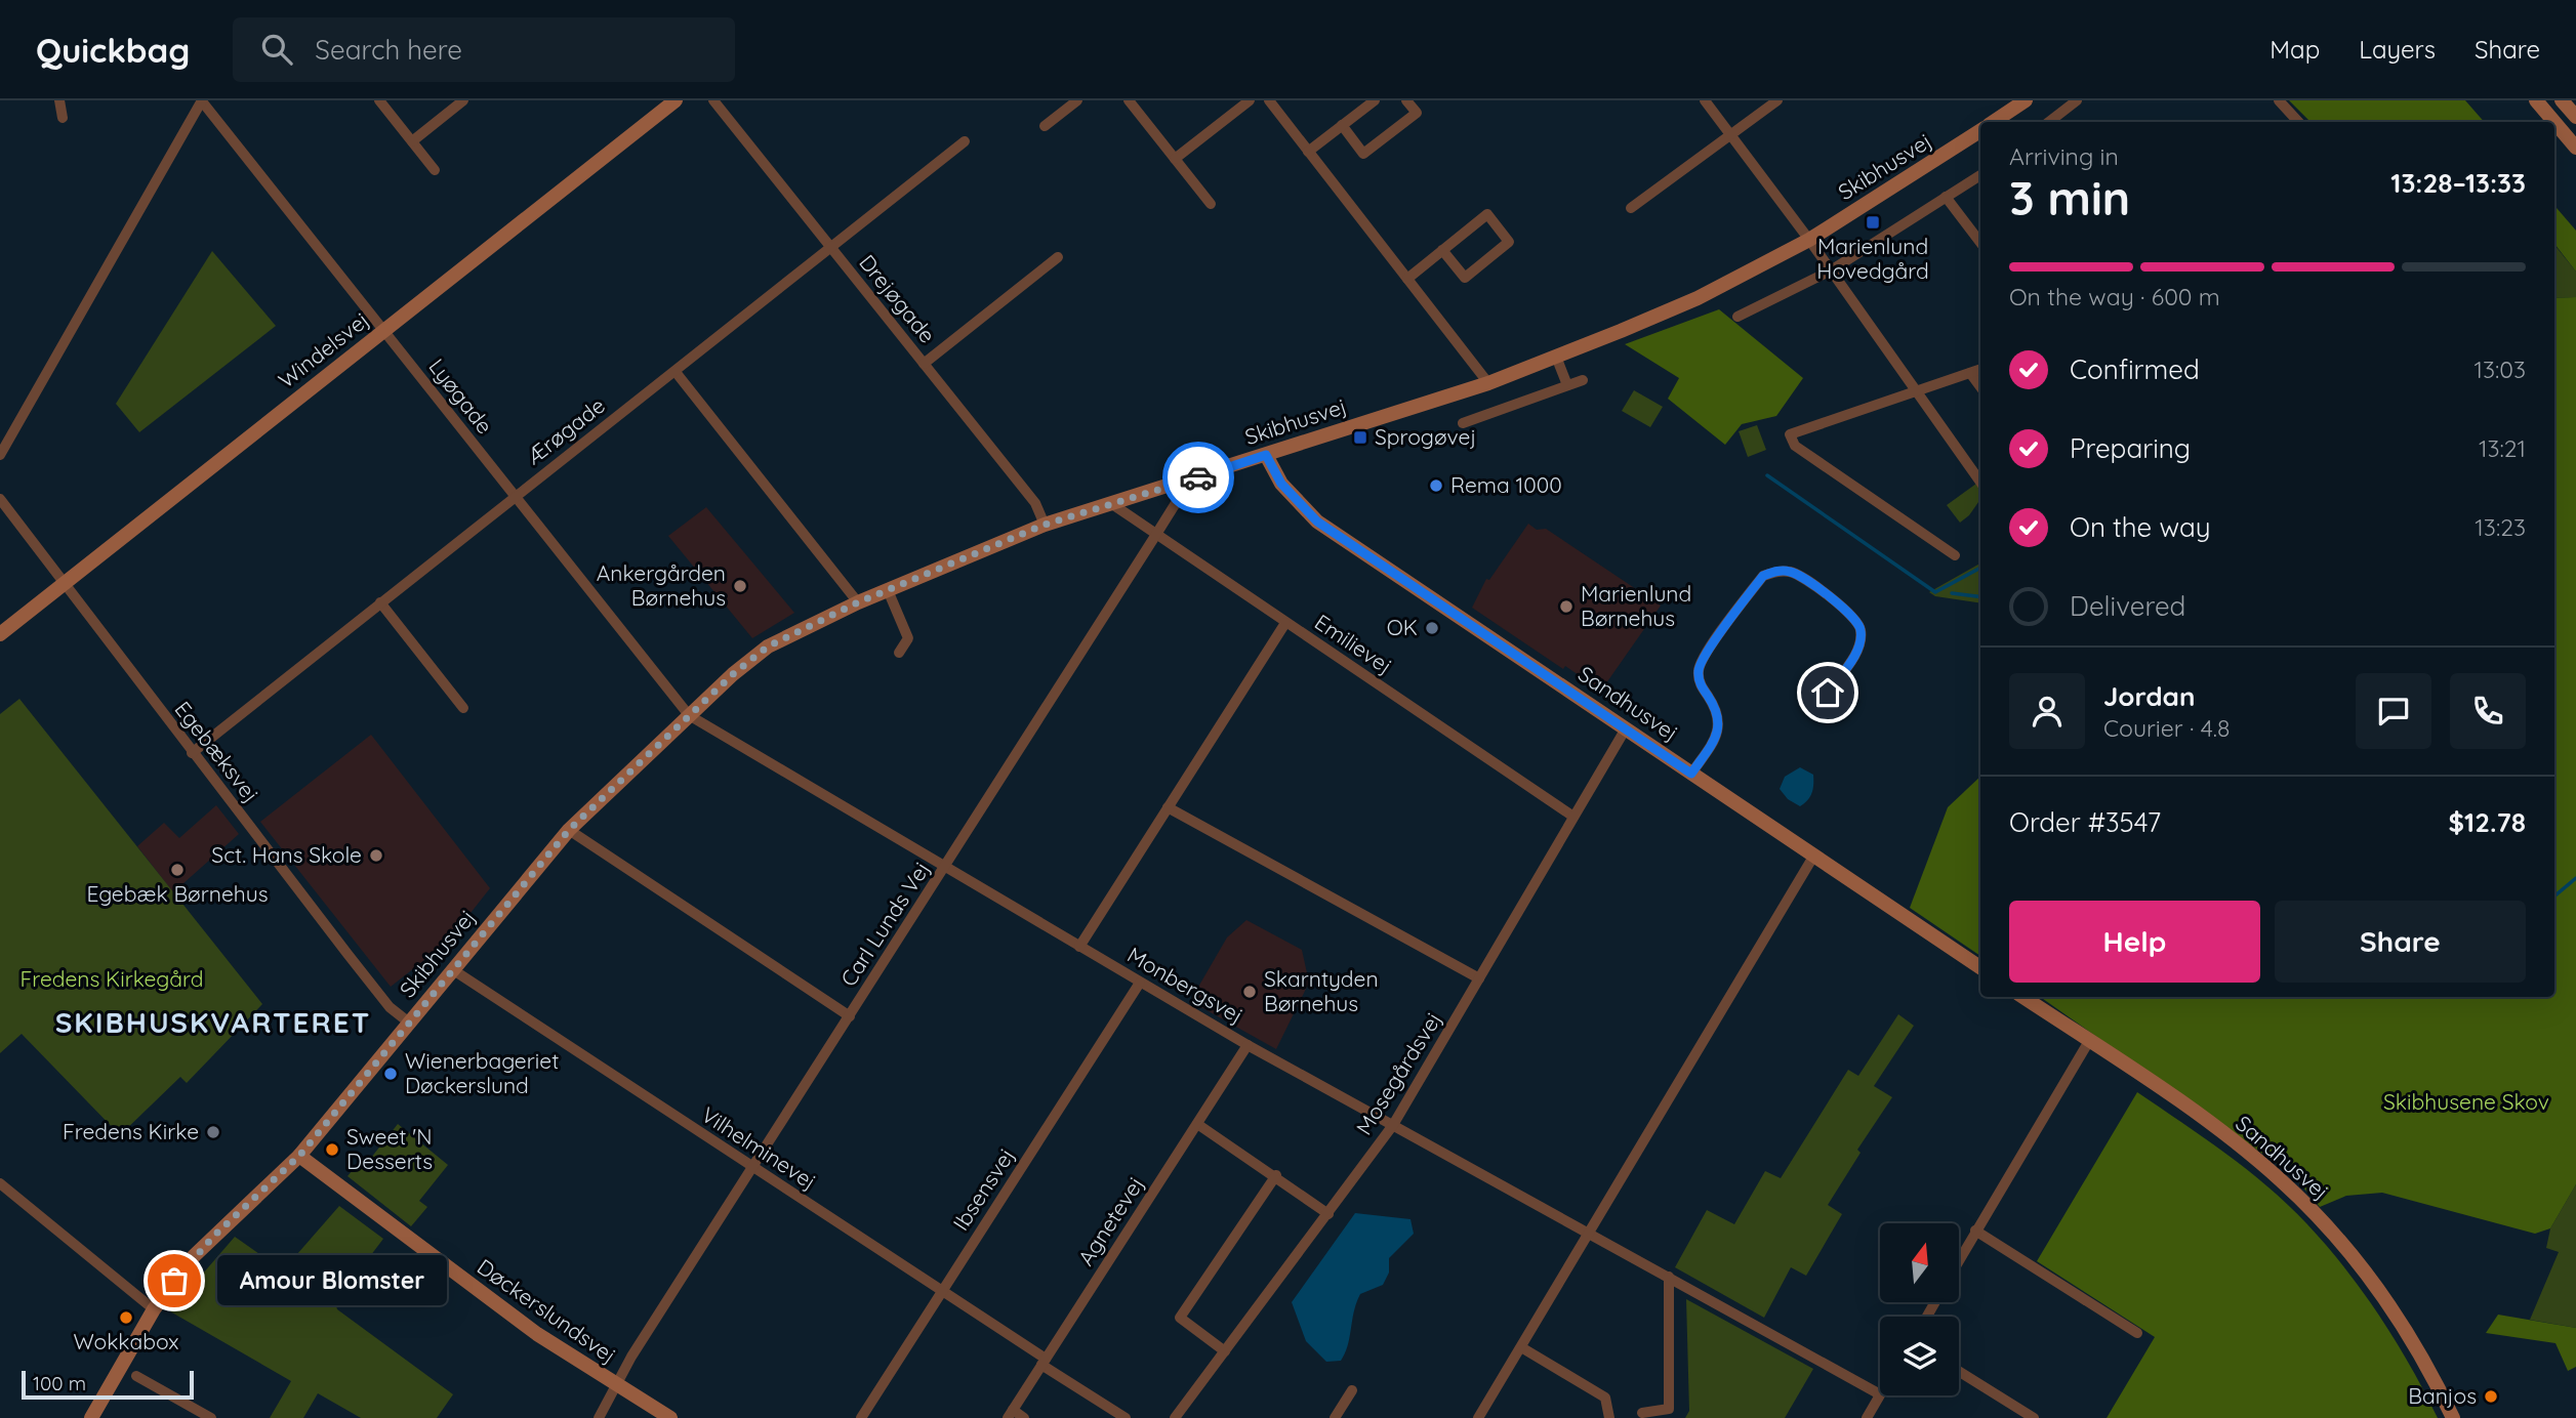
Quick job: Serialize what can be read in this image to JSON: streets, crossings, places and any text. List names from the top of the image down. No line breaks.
{"streets":{"street":["Skibhusvej","Drejøgade","Windelsvej","Lyøgade","Ærøgade","Emilievej","Sandhusvej","Egebæksvej","Carl Lunds Vej","Monbergsvej","Mosegårdsvej","Vilhelminevej","Ibsensvej","Agnetevej","Døckerslundsvej"]},"crossings":[["Skibhusvej","Drejøgade"],["Skibhusvej","Lyøgade"],["Skibhusvej","Emilievej"],["Skibhusvej","Sandhusvej"],["Skibhusvej","Egebæksvej"],["Skibhusvej","Carl Lunds Vej"],["Skibhusvej","Monbergsvej"],["Skibhusvej","Vilhelminevej"],["Skibhusvej","Døckerslundsvej"],["Drejøgade","Ærøgade"],["Windelsvej","Lyøgade"],["Windelsvej","Egebæksvej"],["Lyøgade","Ærøgade"],["Lyøgade","Monbergsvej"],["Ærøgade","Egebæksvej"],["Emilievej","Carl Lunds Vej"],["Emilievej","Mosegårdsvej"],["Sandhusvej","Mosegårdsvej"],["Carl Lunds Vej","Monbergsvej"],["Carl Lunds Vej","Vilhelminevej"],["Carl Lunds Vej","Døckerslundsvej"],["Monbergsvej","Mosegårdsvej"],["Monbergsvej","Ibsensvej"],["Monbergsvej","Agnetevej"],["Vilhelminevej","Ibsensvej"],["Vilhelminevej","Agnetevej"]],"districts":["SKIBHUSKVARTERET"],"parks":["Fredens Kirkegård","Skibhusene Skov"],"places":{"transit":["Marienlund Hovedgård","Sprogøvej"],"other":["Rema 1000","Ankergården Børnehus","Marienlund Børnehus","OK","Sct. Hans Skole","Egebæk Børnehus","Skarntyden Børnehus","Wienerbageriet Døckerslund","Fredens Kirke","Sweet 'N Desserts","Amour Blomster","Wokkabox","Banjos"]},"scale_bar":"100 m","north":"top","page":{"header":"Quickbag","search":"Search here","nav":["Map","Layers","Share"],"heading":["3 min","Arriving in","13:28–13:33"],"panel":["Jordan","Courier · 4.8","Order #3547","$12.78"],"bar":"On the way · 600 m","list":[["Confirmed","13:03"],["Preparing","13:21"],["On the way","13:23"],"Delivered"],"buttons":["Help","Share"],"bubble":"Amour Blomster","scale":"100 m"}}
